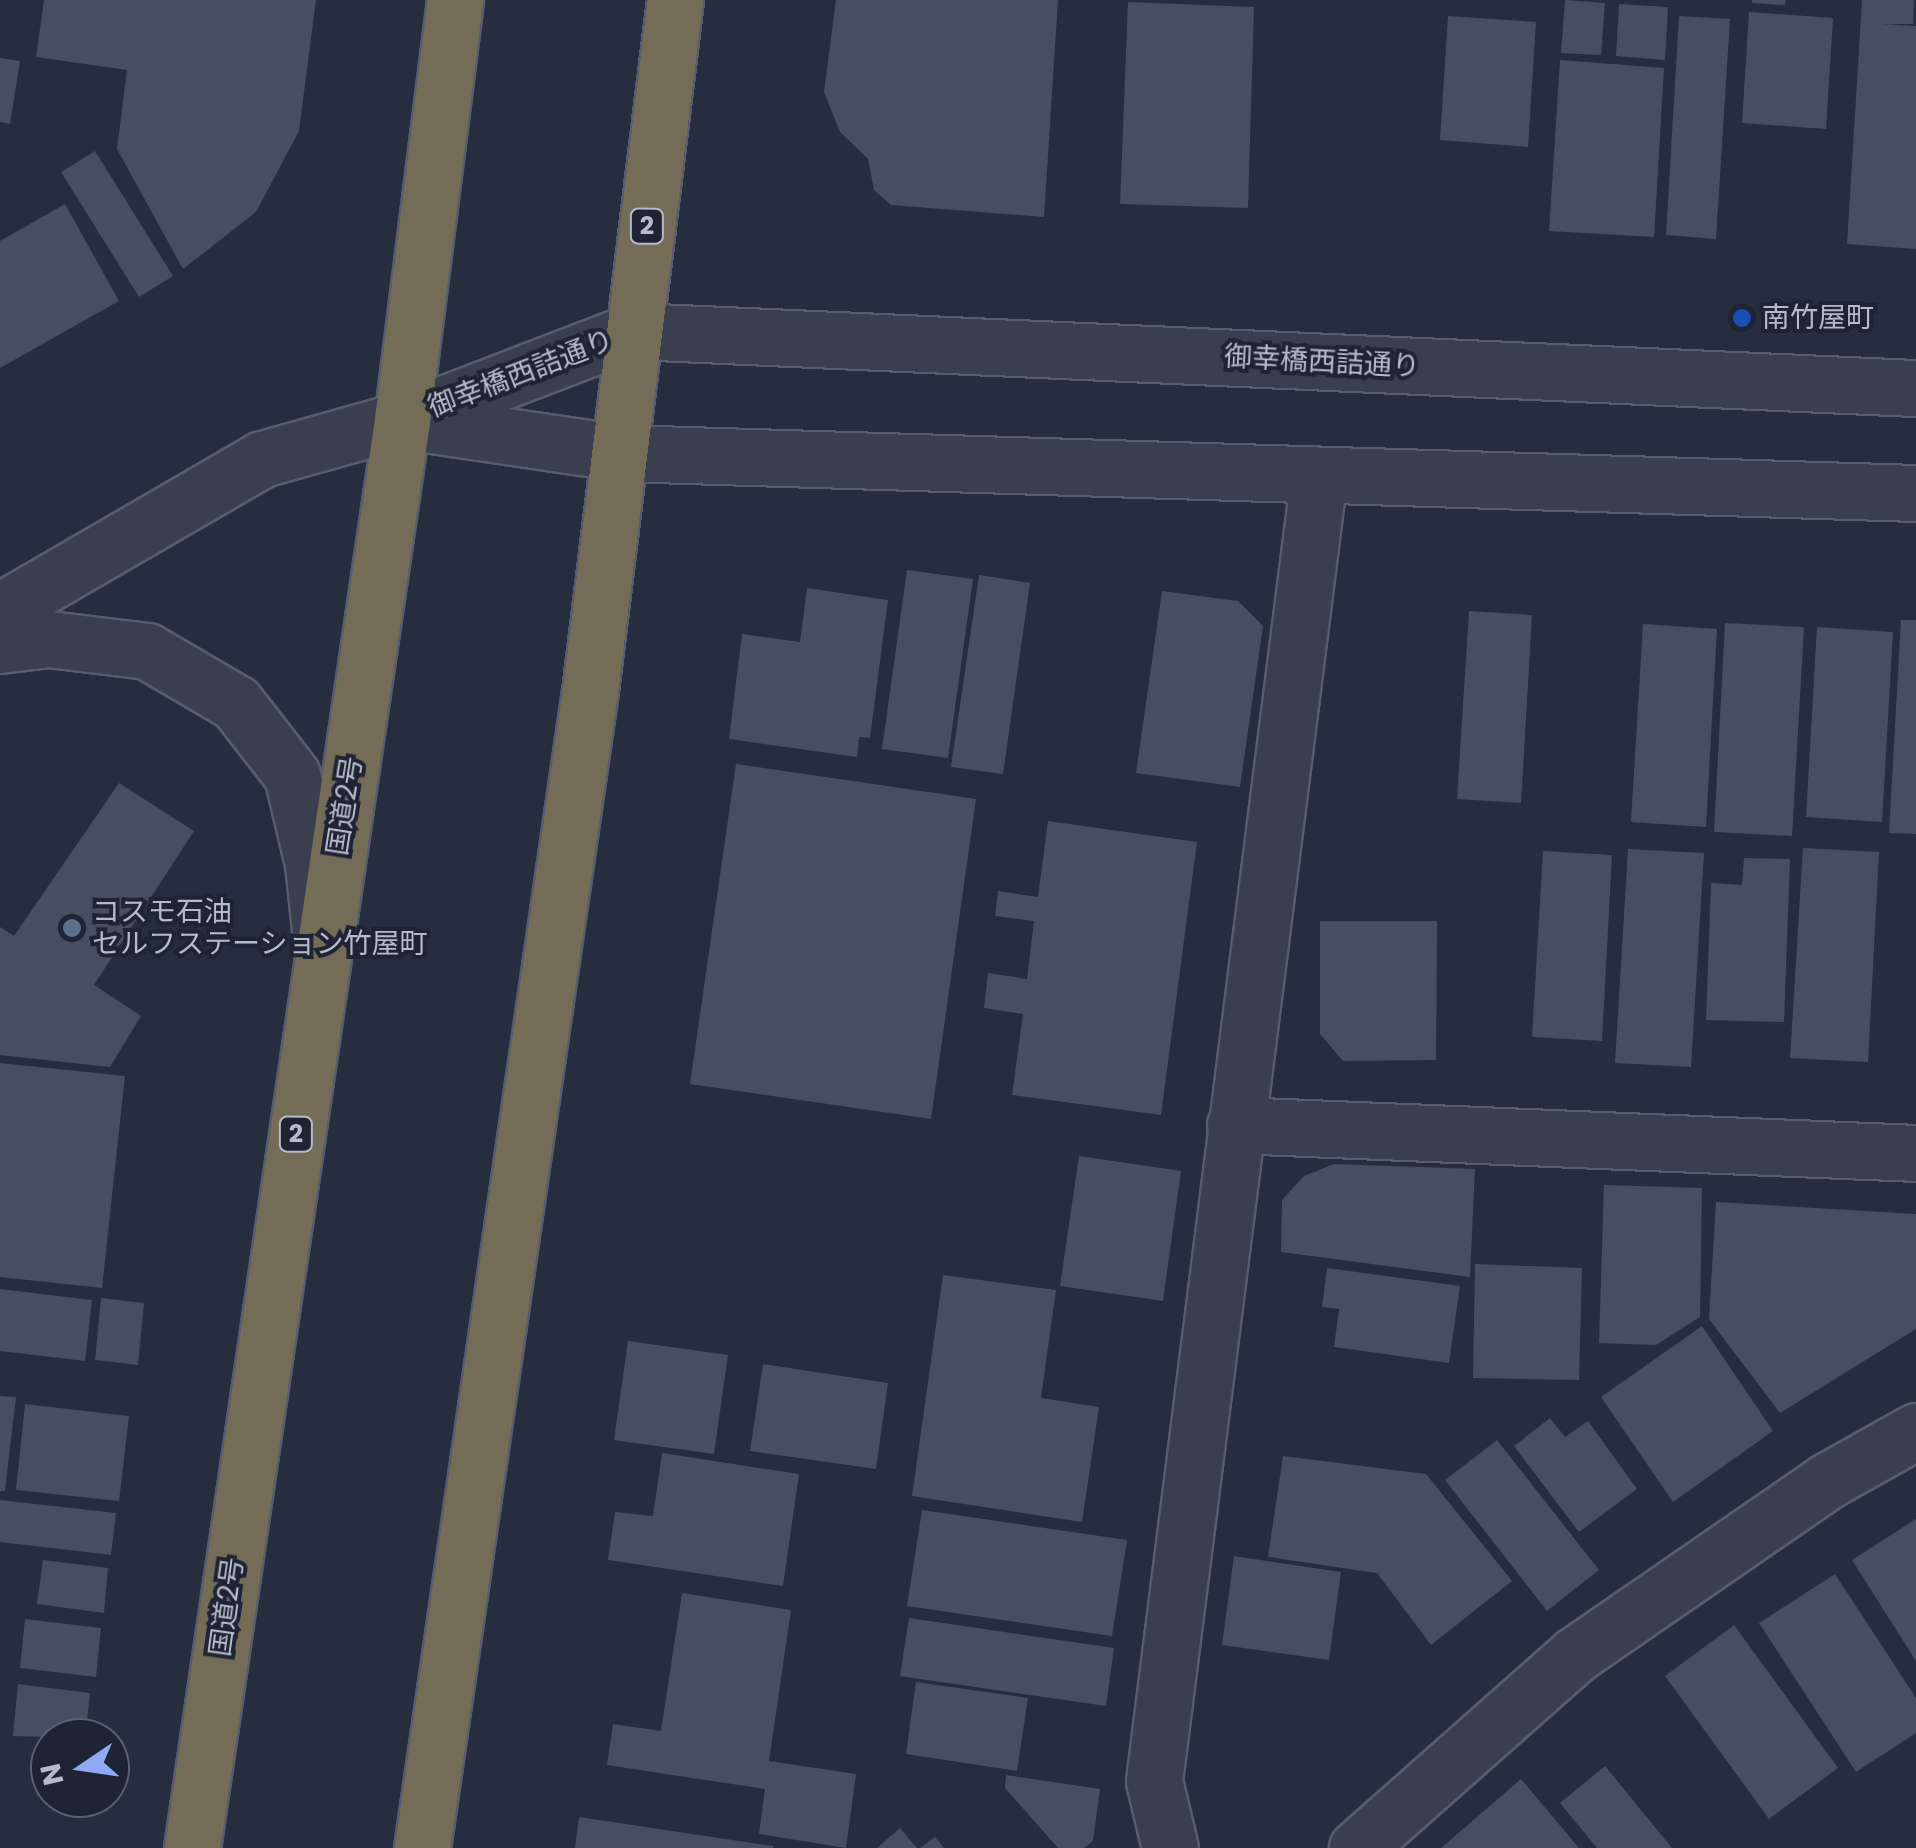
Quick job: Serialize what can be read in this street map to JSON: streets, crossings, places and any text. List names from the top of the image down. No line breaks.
{"streets":{"highway":["2","国道2号"],"street":["御幸橋西詰通り"]},"crossings":[["2","御幸橋西詰通り"],["御幸橋西詰通り","国道2号"]],"places":["南竹屋町","コスモ石油 セルフステーション竹屋町"],"north":"left"}
